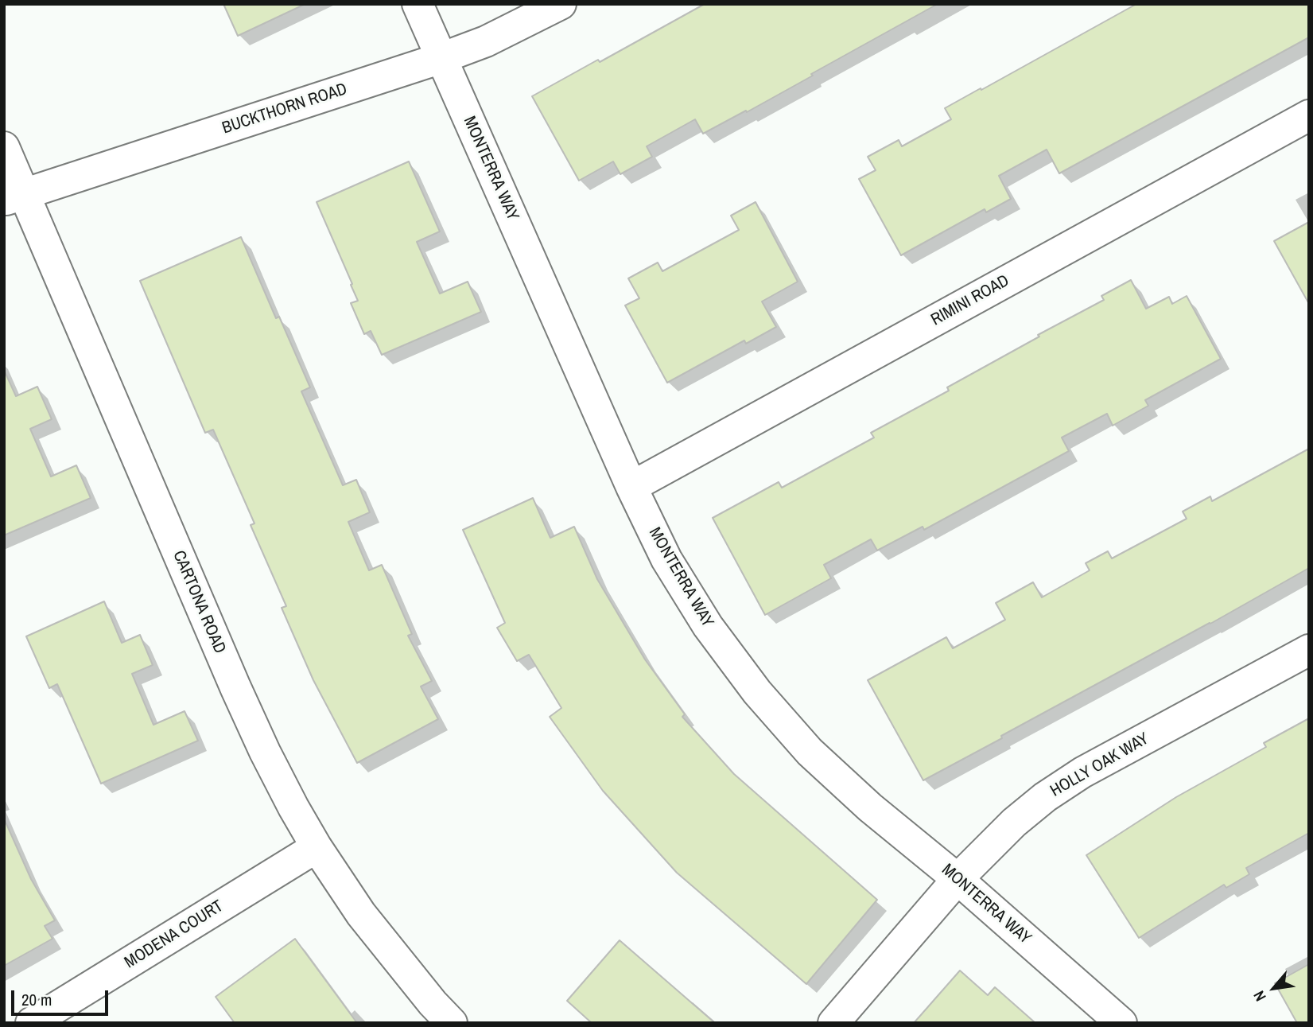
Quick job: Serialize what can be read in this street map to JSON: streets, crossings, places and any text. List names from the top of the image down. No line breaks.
{"streets":{"street":["BUCKTHORN ROAD","MONTERRA WAY","RIMINI ROAD","CARTONA ROAD","HOLLY OAK WAY","MODENA COURT"]},"crossings":[["BUCKTHORN ROAD","MONTERRA WAY"],["BUCKTHORN ROAD","CARTONA ROAD"],["MONTERRA WAY","RIMINI ROAD"],["MONTERRA WAY","HOLLY OAK WAY"],["CARTONA ROAD","MODENA COURT"]],"scale_bar":"20 m","north":"bottom left"}
